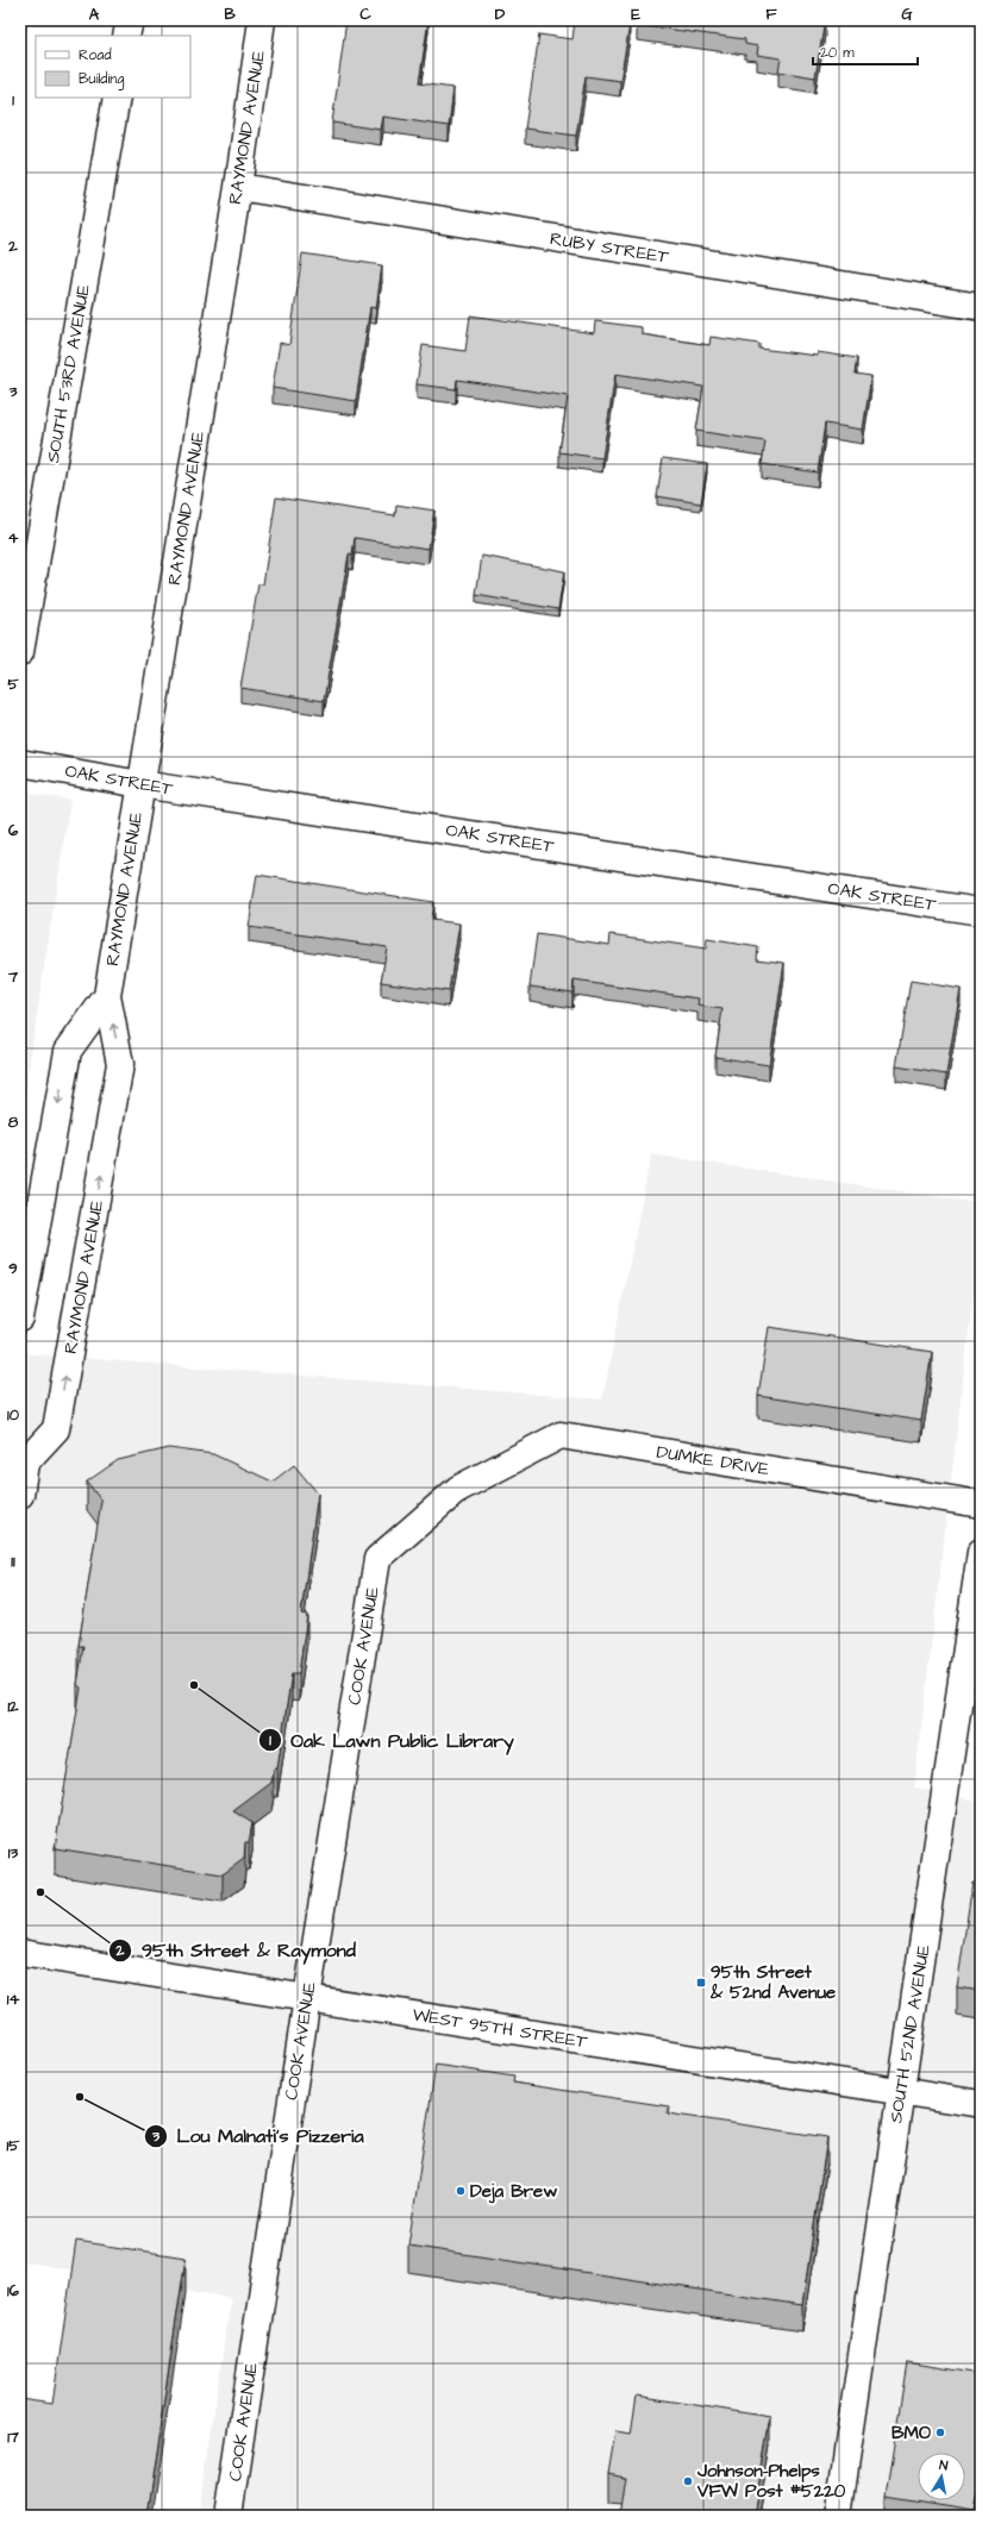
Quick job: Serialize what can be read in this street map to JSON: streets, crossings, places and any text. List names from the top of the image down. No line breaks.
{"streets":{"street":["RAYMOND AVENUE","RUBY STREET","SOUTH 53RD AVENUE","OAK STREET","DUMKE DRIVE","COOK AVENUE","WEST 95TH STREET","SOUTH 52ND AVENUE"]},"crossings":[["RAYMOND AVENUE","RUBY STREET"],["RAYMOND AVENUE","OAK STREET"],["DUMKE DRIVE","COOK AVENUE"],["COOK AVENUE","WEST 95TH STREET"],["WEST 95TH STREET","SOUTH 52ND AVENUE"]],"places":{"other":["Oak Lawn Public Library","95th Street & Raymond","Lou Malnati's Pizzeria","Deja Brew","BMO","Johnson-Phelps VFW Post #5220"],"transit":["95th Street & 52nd Avenue"]},"legend":["Road","Building"],"scale_bar":"20 m","north":"top","grid":{"columns":["A","B","C","D","E","F","G"],"rows":["1","2","3","4","5","6","7","8","9","10","11","12","13","14","15","16","17"]}}
